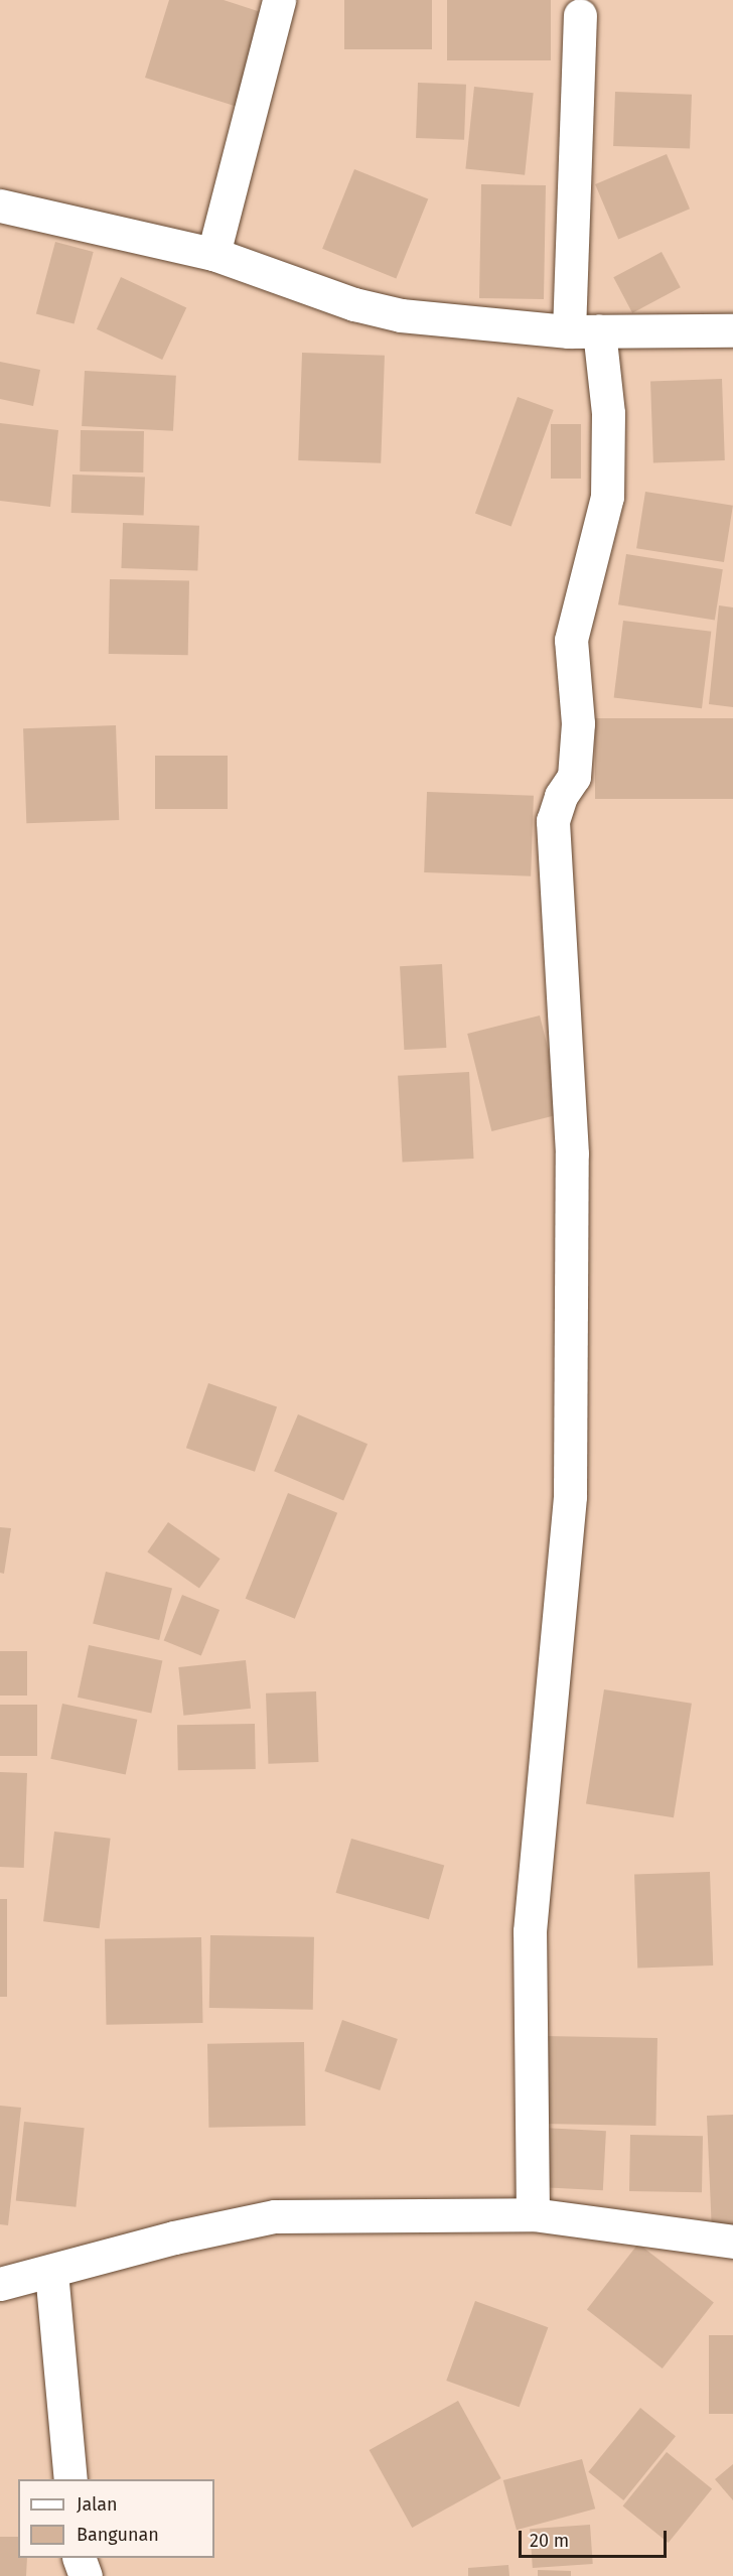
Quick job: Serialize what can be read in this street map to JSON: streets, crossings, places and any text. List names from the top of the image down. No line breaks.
{"legend":["Jalan","Bangunan"],"scale_bar":"20 m"}
